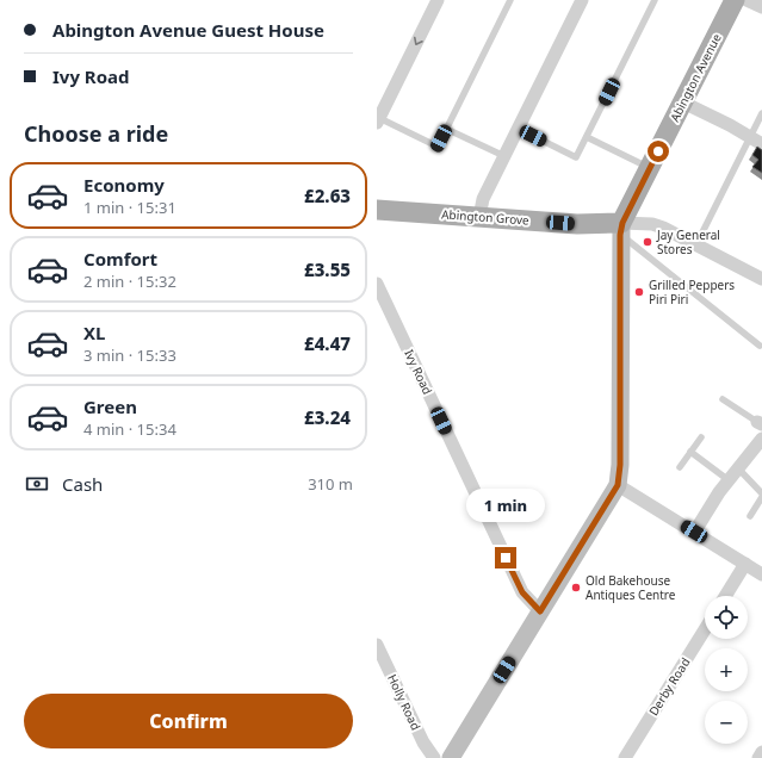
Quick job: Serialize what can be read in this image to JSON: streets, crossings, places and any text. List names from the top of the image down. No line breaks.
{"streets":{"main road":["Abington Avenue","Abington Grove"],"street":["Ivy Road","Derby Road","Holly Road"]},"crossings":[["Abington Avenue","Abington Grove"],["Abington Avenue","Ivy Road"]],"places":["Jay General Stores","Grilled Peppers Piri Piri","Old Bakehouse Antiques Centre"],"page":{"banner":["Abington Avenue Guest House","Ivy Road"],"heading":"Choose a ride","list":[{"name":"Economy","note":"1 min · 15:31","value":"£2.63"},{"name":"Comfort","note":"2 min · 15:32","value":"£3.55"},{"name":"XL","note":"3 min · 15:33","value":"£4.47"},{"name":"Green","note":"4 min · 15:34","value":"£3.24"}],"pay":["Cash","310 m"],"bubble":"1 min","map_buttons":["+","−"],"buttons":"Confirm"}}
